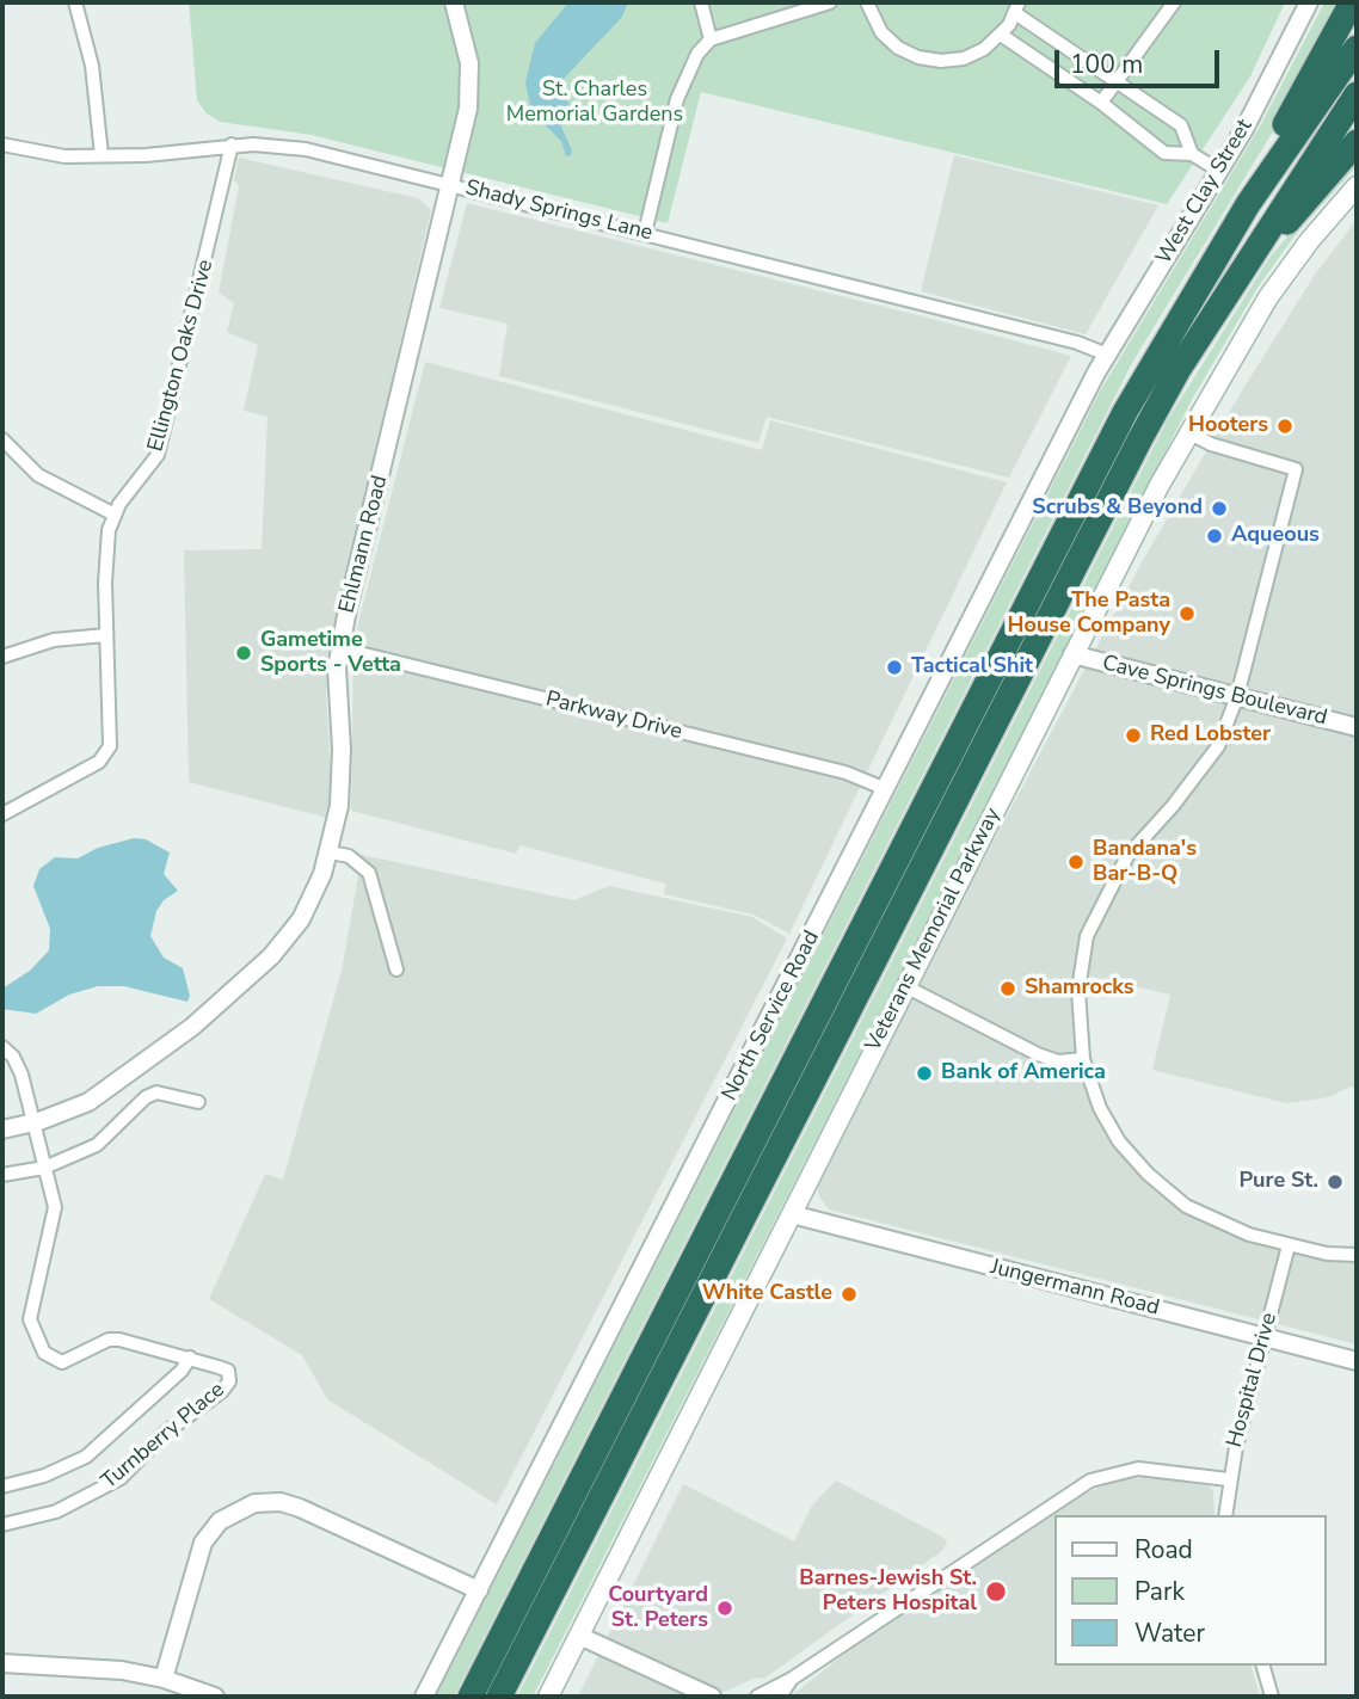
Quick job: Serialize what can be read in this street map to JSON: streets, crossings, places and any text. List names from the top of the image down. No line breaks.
{"streets":{"main road":["Veterans Memorial Parkway"],"street":["West Clay Street","Shady Springs Lane","Ellington Oaks Drive","Ehlmann Road","Cave Springs Boulevard","Parkway Drive","North Service Road","Jungermann Road","Hospital Drive","Turnberry Place"]},"crossings":[["West Clay Street","North Service Road"],["Shady Springs Lane","Ellington Oaks Drive"],["Shady Springs Lane","Ehlmann Road"],["Shady Springs Lane","North Service Road"],["Ehlmann Road","Parkway Drive"],["Ehlmann Road","Turnberry Place"],["Cave Springs Boulevard","Veterans Memorial Parkway"],["Parkway Drive","North Service Road"],["Veterans Memorial Parkway","Jungermann Road"],["Jungermann Road","Hospital Drive"]],"parks":["St. Charles Memorial Gardens"],"places":["Hooters","Scrubs & Beyond","Aqueous","The Pasta House Company","Gametime Sports - Vetta","Tactical Shit","Red Lobster","Bandana's Bar-B-Q","Shamrocks","Bank of America","Pure St.","White Castle","Barnes-Jewish St. Peters Hospital","Courtyard St. Peters"],"legend":["Road","Park","Water"],"scale_bar":"100 m"}
